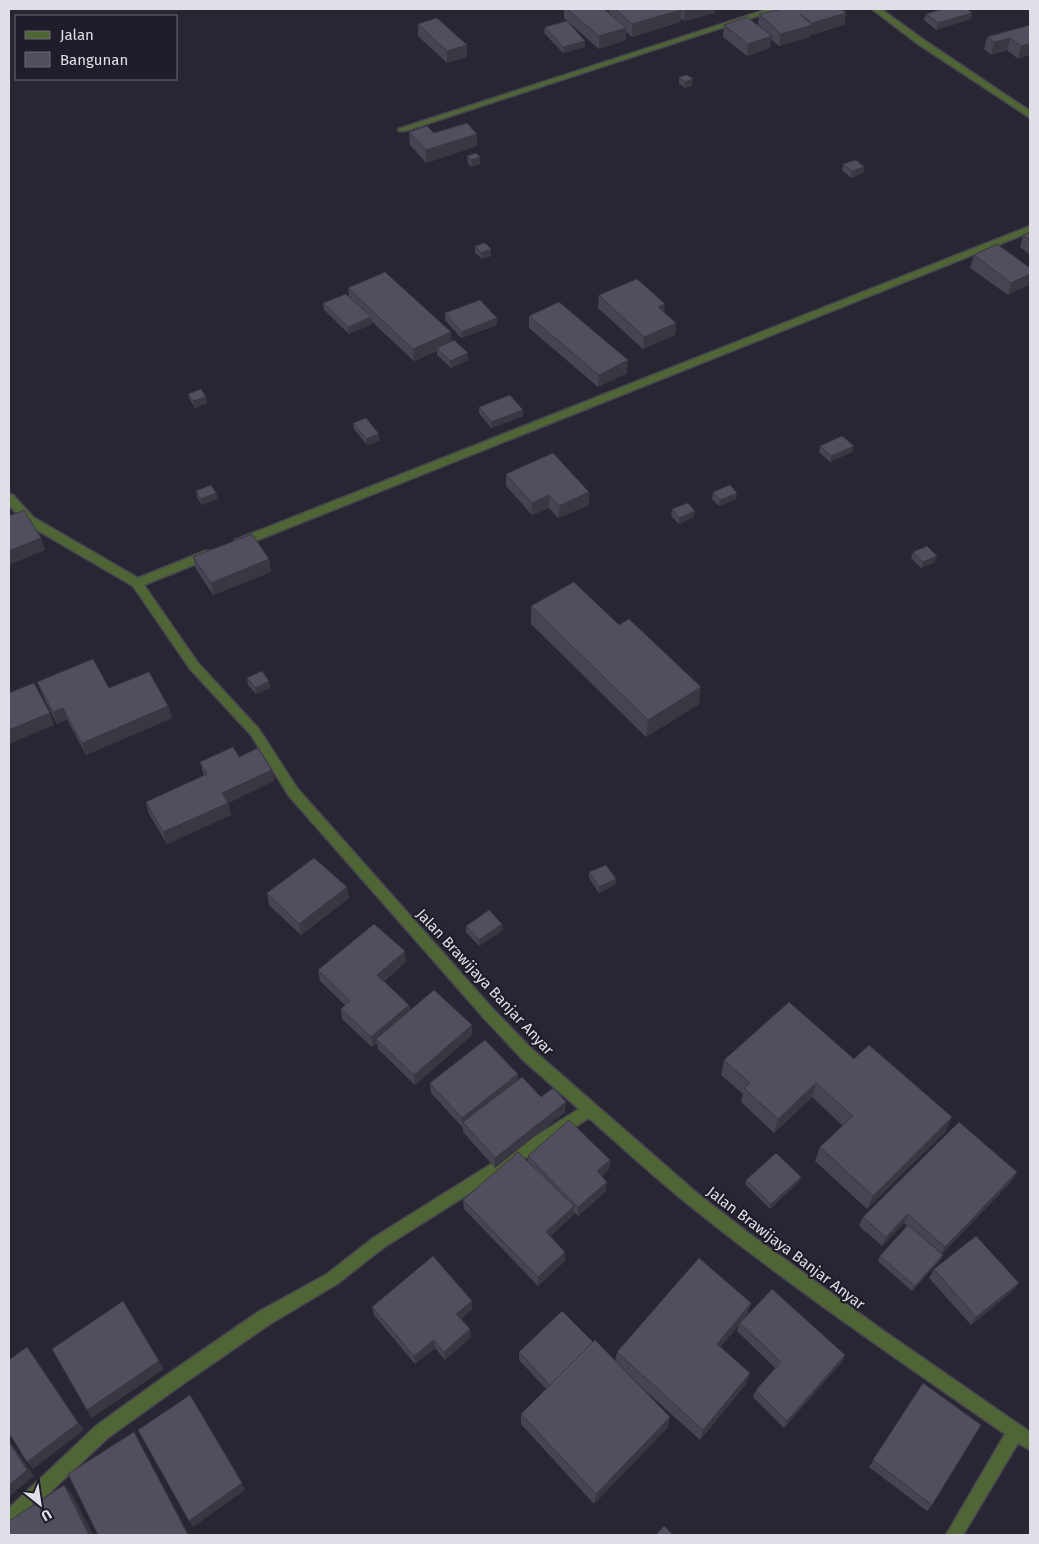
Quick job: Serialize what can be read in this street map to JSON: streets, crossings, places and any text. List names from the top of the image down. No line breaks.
{"streets":{"street":["Jalan Brawijaya Banjar Anyar"]},"legend":["Jalan","Bangunan"],"north":"bottom right"}
